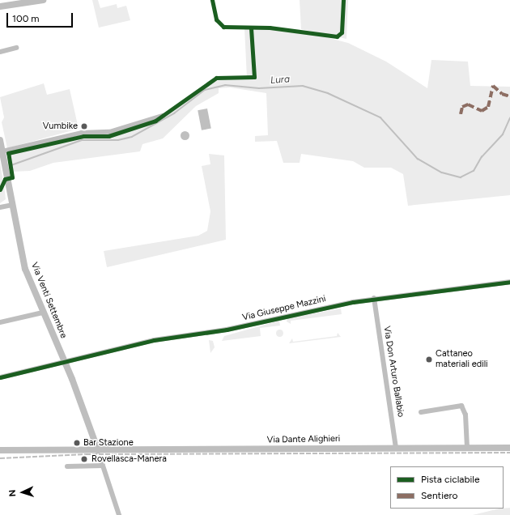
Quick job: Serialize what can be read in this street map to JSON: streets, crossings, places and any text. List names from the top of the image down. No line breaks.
{"streets":{"street":["Via Venti Settembre","Via Giuseppe Mazzini","Via Don Arturo Ballabio","Via Dante Alighieri"]},"crossings":[["Via Venti Settembre","Via Giuseppe Mazzini"],["Via Venti Settembre","Via Dante Alighieri"],["Via Giuseppe Mazzini","Via Don Arturo Ballabio"],["Via Don Arturo Ballabio","Via Dante Alighieri"]],"water":["Lura"],"places":["Vumbike","Cattaneo materiali edili","Bar Stazione","Rovellasca-Manera"],"legend":["Pista ciclabile","Sentiero"],"scale_bar":"100 m","north":"left"}
